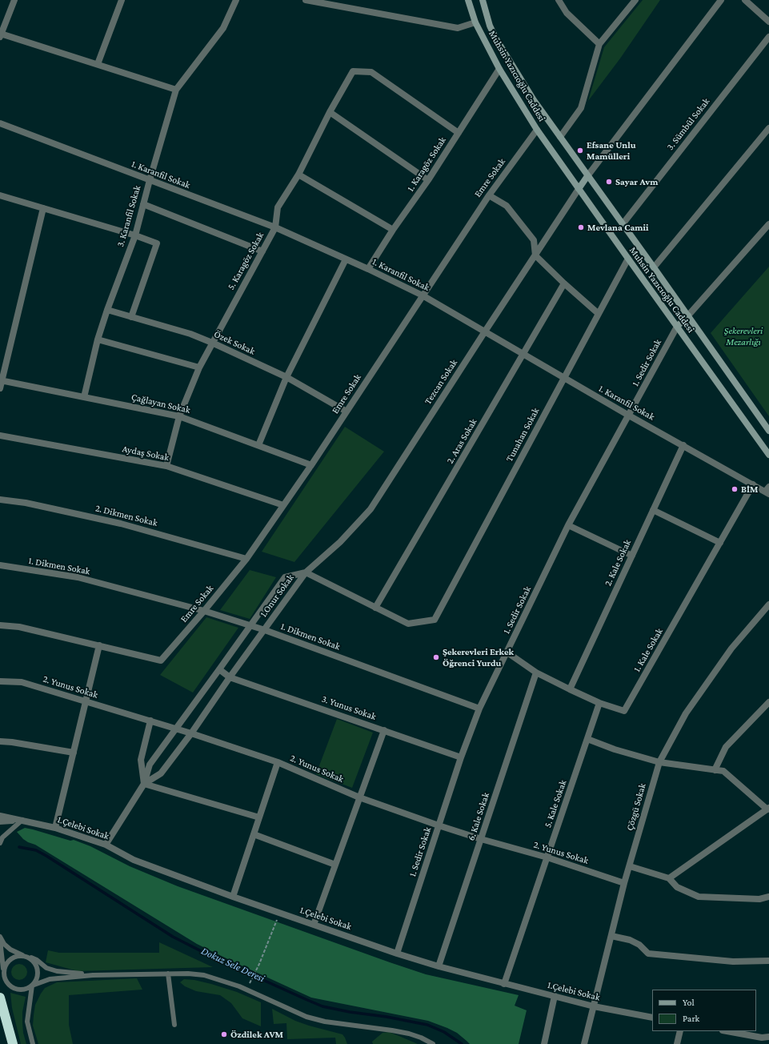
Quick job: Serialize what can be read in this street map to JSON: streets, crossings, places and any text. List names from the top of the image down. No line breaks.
{"streets":{"street":["Muhsin Yazıcıoğlu Caddesi","3. Sümbül Sokak","1. Karagöz Sokak","1. Karanfil Sokak","Emre Sokak","3. Karanfil Sokak","5. Karagöz Sokak","Özek Sokak","1. Sedir Sokak","Tezcan Sokak","Çağlayan Sokak","Tunahan Sokak","2. Aras Sokak","Aydaş Sokak","2. Dikmen Sokak","2. Kale Sokak","1. Dikmen Sokak","1.Onur Sokak","1. Kale Sokak","2. Yunus Sokak","3. Yunus Sokak","5. Kale Sokak","Çözgü Sokak","6. Kale Sokak","1.Çelebi Sokak"]},"crossings":[["Muhsin Yazıcıoğlu Caddesi","3. Sümbül Sokak"],["Muhsin Yazıcıoğlu Caddesi","1. Karagöz Sokak"],["Muhsin Yazıcıoğlu Caddesi","Emre Sokak"],["Muhsin Yazıcıoğlu Caddesi","1. Sedir Sokak"],["Muhsin Yazıcıoğlu Caddesi","Tezcan Sokak"],["Muhsin Yazıcıoğlu Caddesi","Tunahan Sokak"],["1. Karagöz Sokak","1. Karanfil Sokak"],["1. Karagöz Sokak","5. Karagöz Sokak"],["1. Karanfil Sokak","Emre Sokak"],["1. Karanfil Sokak","3. Karanfil Sokak"],["1. Karanfil Sokak","5. Karagöz Sokak"],["1. Karanfil Sokak","1. Sedir Sokak"],["1. Karanfil Sokak","Tezcan Sokak"],["1. Karanfil Sokak","Tunahan Sokak"],["1. Karanfil Sokak","2. Aras Sokak"],["1. Karanfil Sokak","2. Kale Sokak"],["1. Karanfil Sokak","1. Kale Sokak"],["Emre Sokak","Özek Sokak"],["Emre Sokak","Çağlayan Sokak"],["Emre Sokak","Aydaş Sokak"],["Emre Sokak","2. Dikmen Sokak"],["Emre Sokak","1. Dikmen Sokak"],["3. Karanfil Sokak","Özek Sokak"],["3. Karanfil Sokak","Çağlayan Sokak"],["5. Karagöz Sokak","Özek Sokak"],["5. Karagöz Sokak","Çağlayan Sokak"],["5. Karagöz Sokak","Aydaş Sokak"],["1. Sedir Sokak","1. Dikmen Sokak"],["1. Sedir Sokak","1. Kale Sokak"],["1. Sedir Sokak","2. Yunus Sokak"],["1. Sedir Sokak","3. Yunus Sokak"],["1. Sedir Sokak","1.Çelebi Sokak"],["Tezcan Sokak","1.Onur Sokak"],["Tunahan Sokak","2. Aras Sokak"],["2. Kale Sokak","1. Kale Sokak"],["1. Dikmen Sokak","1.Onur Sokak"],["1.Onur Sokak","2. Yunus Sokak"],["1.Onur Sokak","3. Yunus Sokak"],["1.Onur Sokak","1.Çelebi Sokak"],["1. Kale Sokak","5. Kale Sokak"],["1. Kale Sokak","6. Kale Sokak"],["2. Yunus Sokak","5. Kale Sokak"],["2. Yunus Sokak","Çözgü Sokak"],["2. Yunus Sokak","6. Kale Sokak"],["5. Kale Sokak","1.Çelebi Sokak"],["Çözgü Sokak","1.Çelebi Sokak"],["6. Kale Sokak","1.Çelebi Sokak"]],"water":["Dokuz Sele Deresi"],"parks":["Şekerevleri Mezarlığı"],"places":["Efsane Unlu Mamülleri","Sayar Avm","Mevlana Camii","BİM","Şekerevleri Erkek Öğrenci Yurdu","Özdilek AVM"],"legend":["Yol","Park"]}
